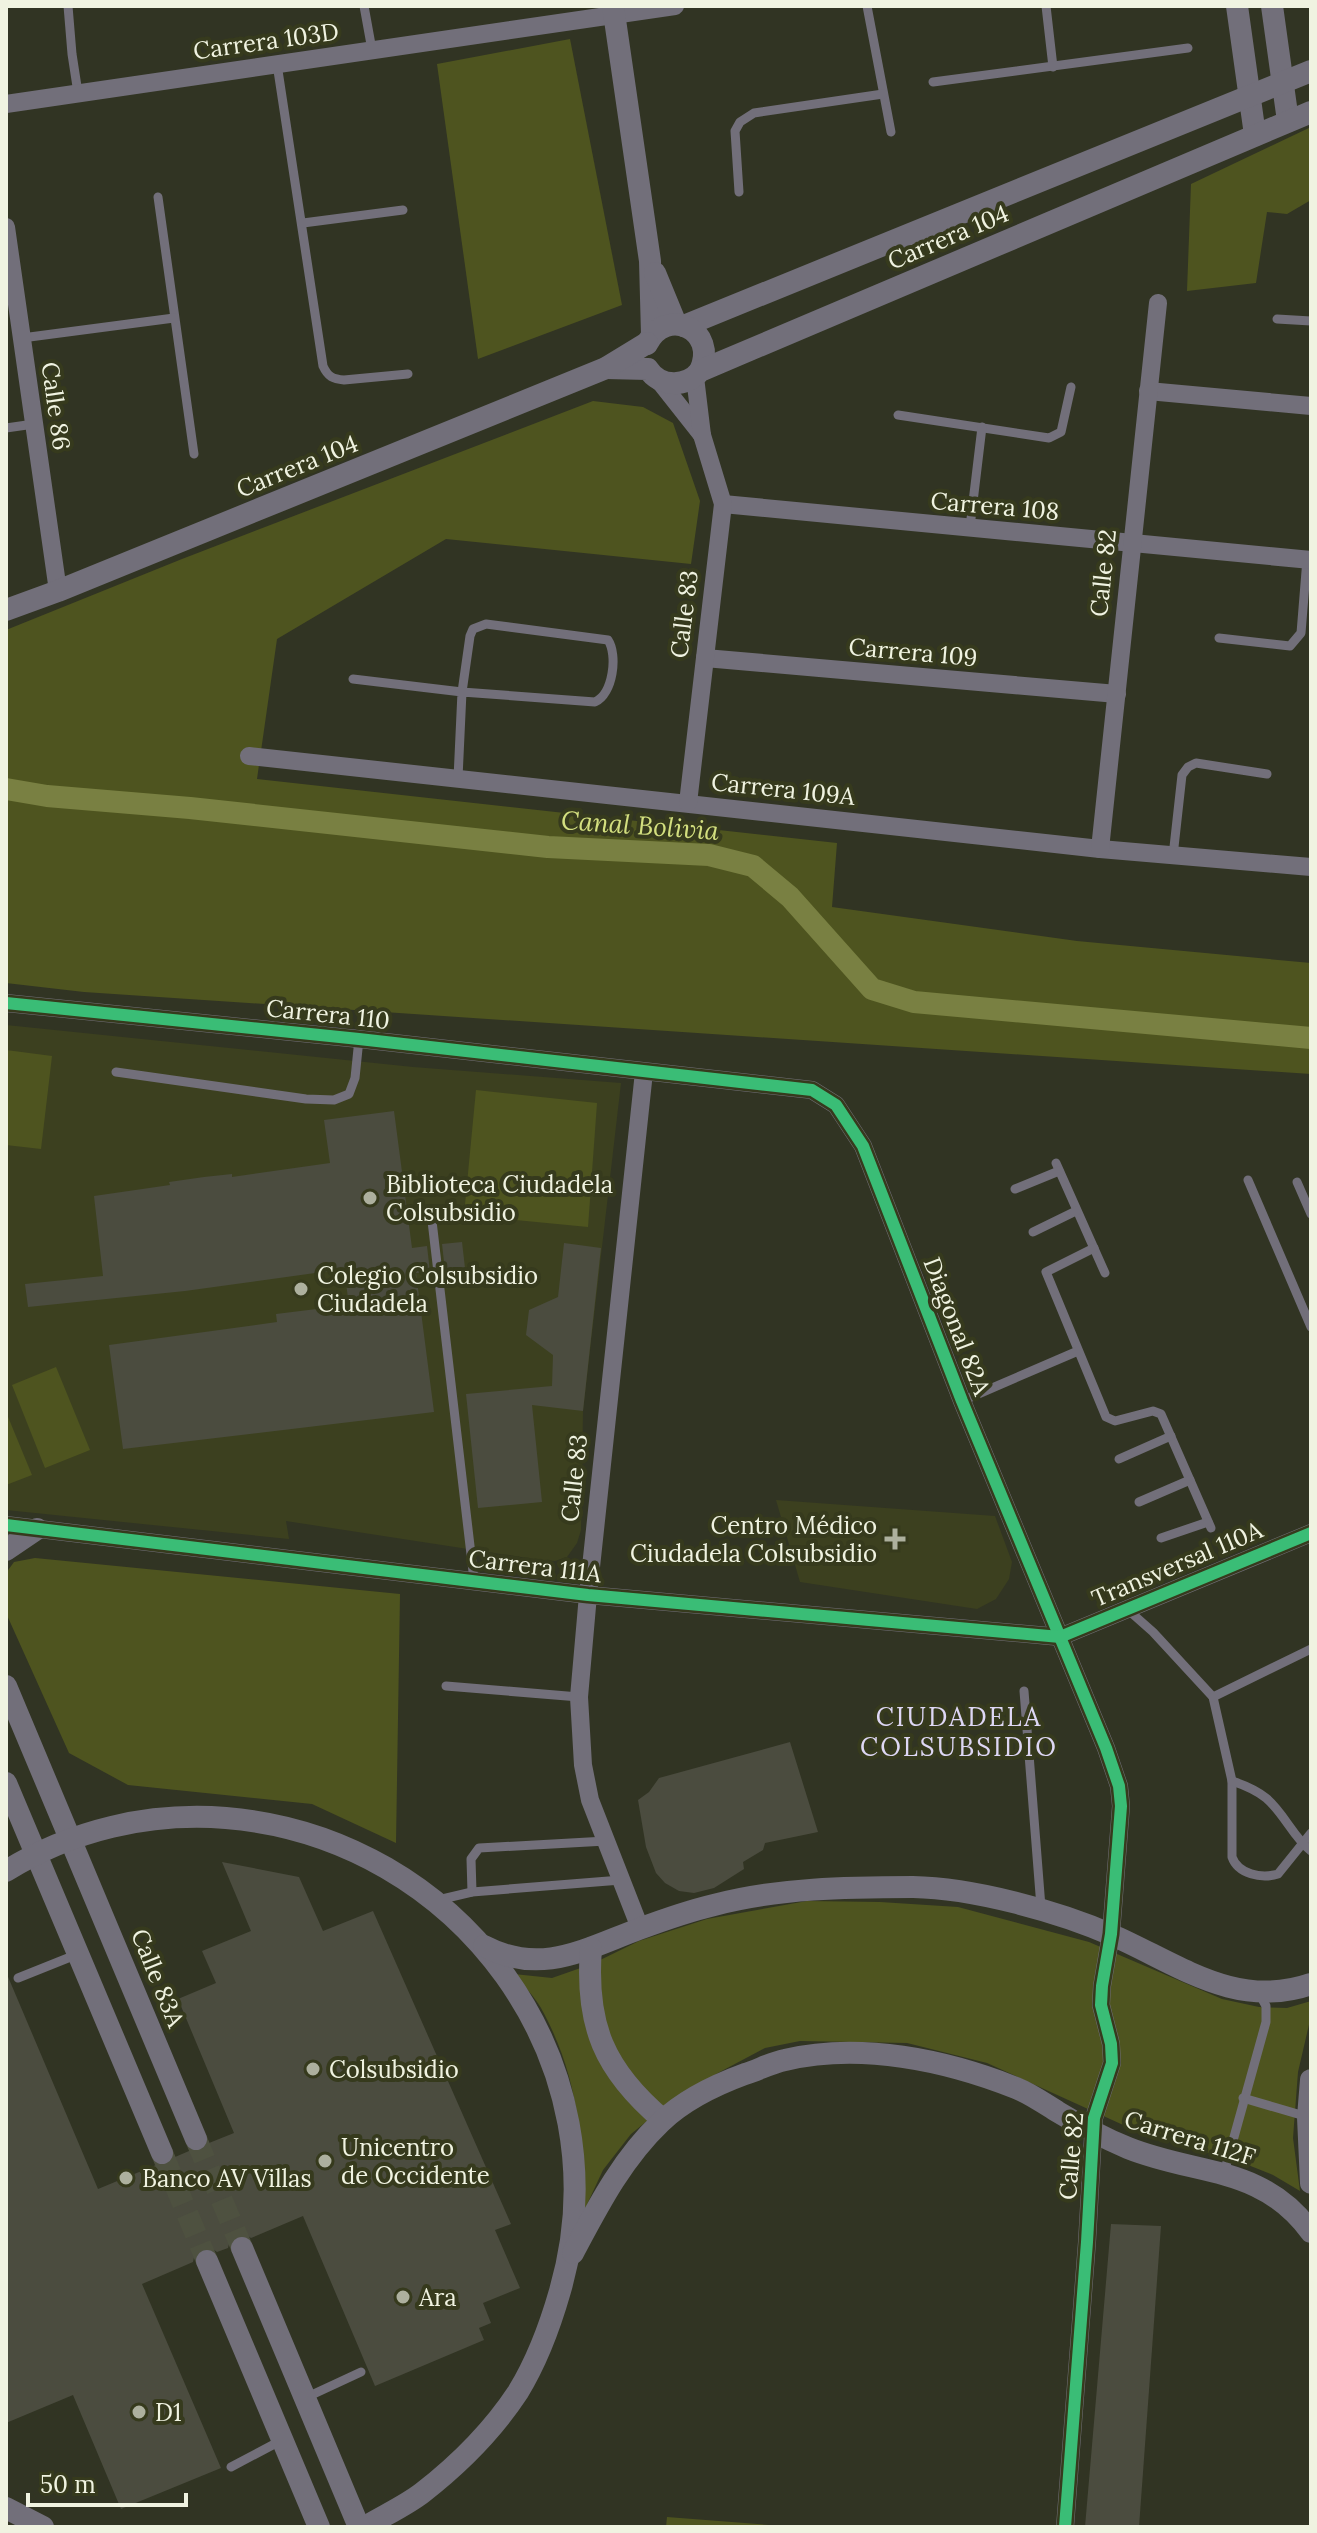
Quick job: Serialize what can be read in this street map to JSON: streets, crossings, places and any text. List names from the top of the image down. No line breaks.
{"streets":{"street":["Carrera 103D","Carrera 104","Calle 86","Carrera 108","Calle 82","Calle 83","Carrera 109","Carrera 109A","Carrera 110","Diagonal 82A","Transversal 110A","Carrera 111A","Calle 83A","Carrera 112F"]},"crossings":[["Carrera 104","Calle 86"],["Carrera 104","Calle 83"],["Carrera 108","Calle 82"],["Carrera 108","Calle 83"],["Calle 82","Carrera 109"],["Calle 82","Carrera 109A"],["Calle 82","Diagonal 82A"],["Calle 82","Carrera 112F"],["Calle 83","Carrera 109"],["Calle 83","Carrera 109A"],["Calle 83","Carrera 110"],["Calle 83","Diagonal 82A"],["Calle 83","Carrera 111A"],["Carrera 110","Diagonal 82A"],["Diagonal 82A","Transversal 110A"],["Diagonal 82A","Carrera 111A"],["Transversal 110A","Carrera 111A"]],"districts":["CIUDADELA COLSUBSIDIO"],"water":["Canal Bolivia"],"places":{"other":["Biblioteca Ciudadela Colsubsidio","Colegio Colsubsidio Ciudadela","Colsubsidio","Unicentro de Occidente","Banco AV Villas","Ara","D1"],"health":["Centro Médico Ciudadela Colsubsidio"]},"scale_bar":"50 m"}
